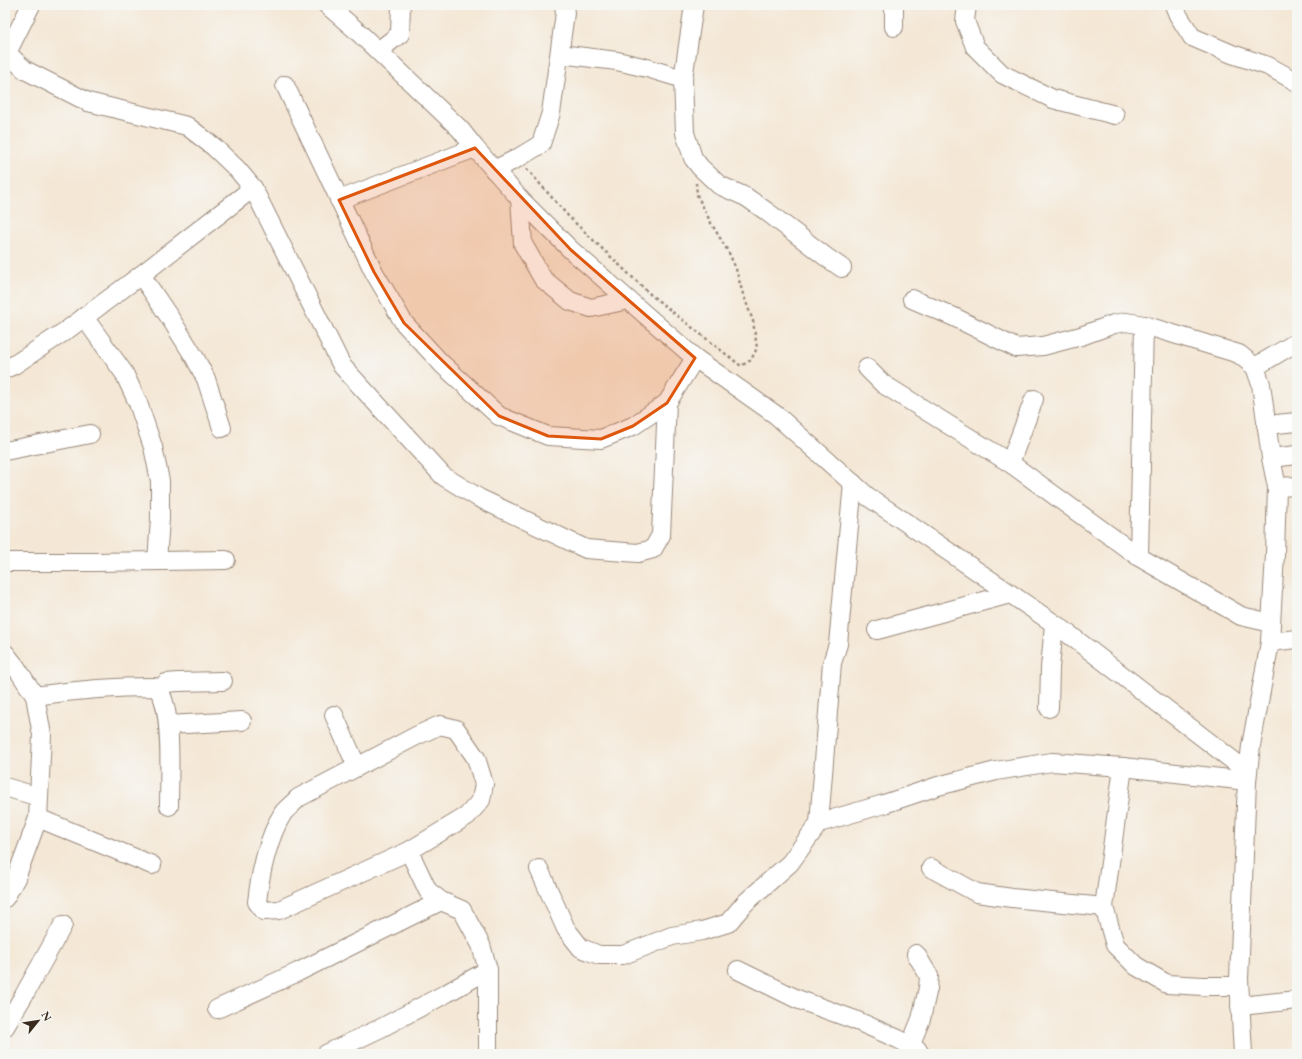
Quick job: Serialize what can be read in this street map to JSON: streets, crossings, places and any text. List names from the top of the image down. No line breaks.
{"north":"top right"}
